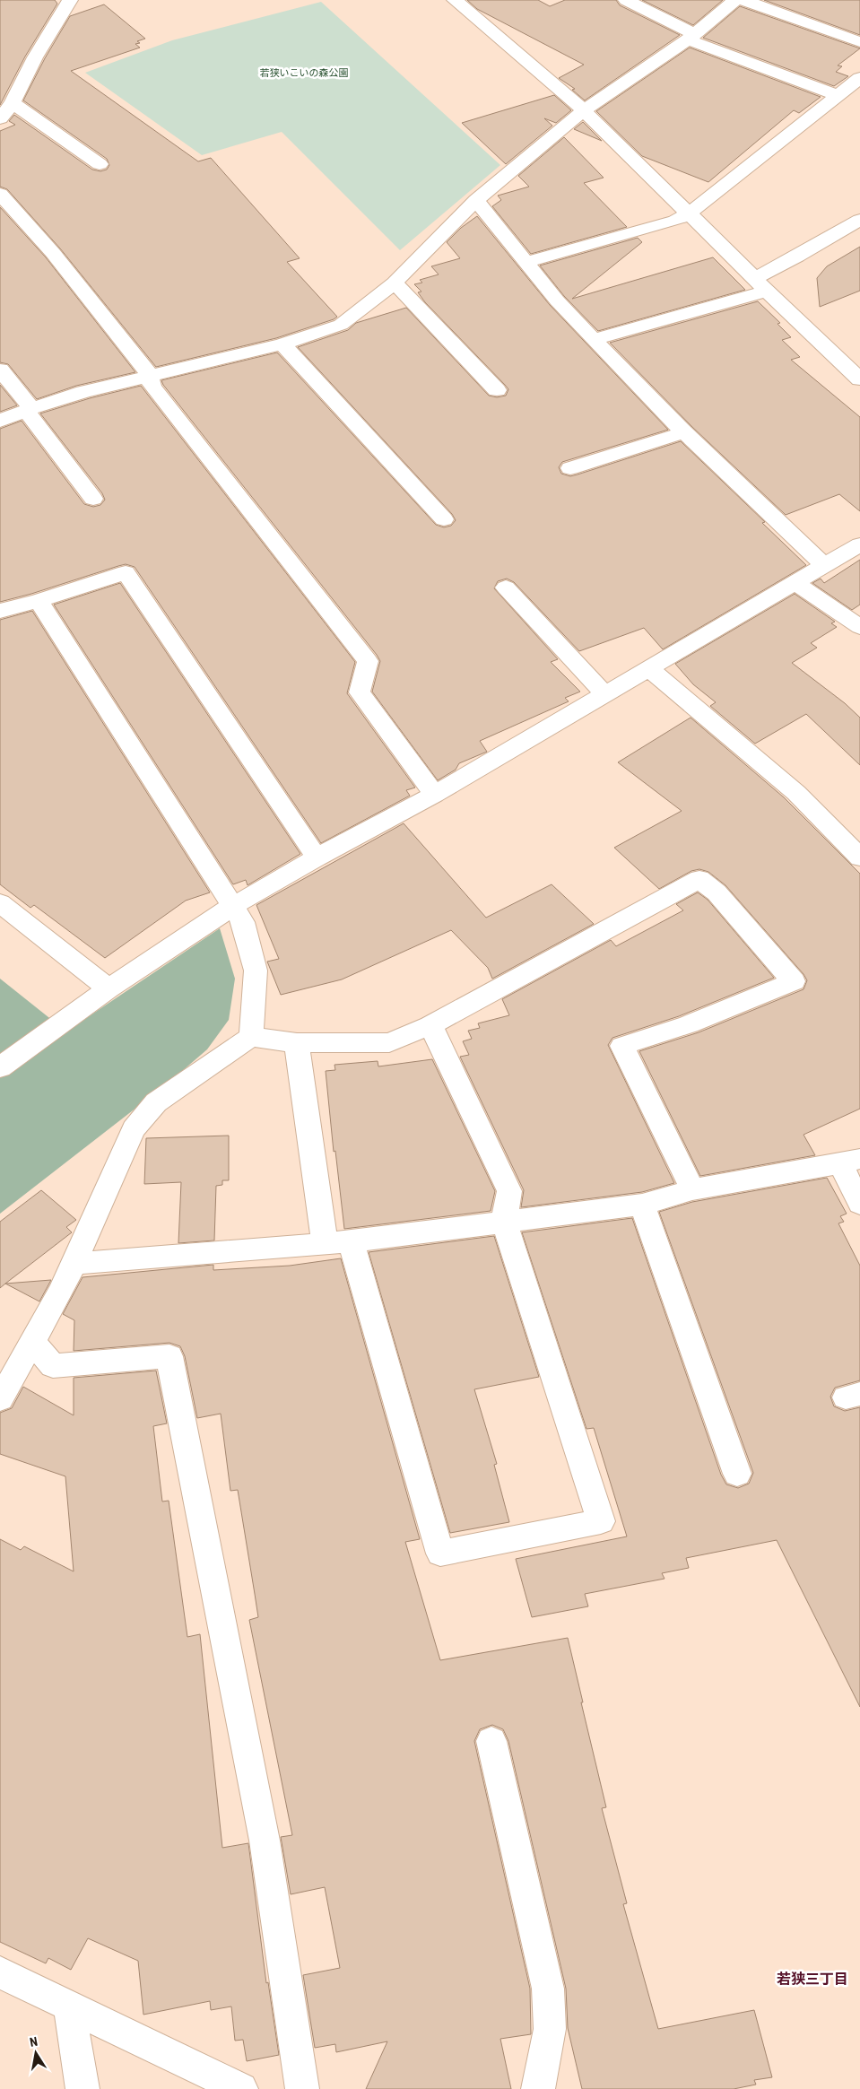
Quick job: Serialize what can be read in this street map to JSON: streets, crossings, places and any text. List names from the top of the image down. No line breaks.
{"districts":["若狭三丁目"],"parks":["若狭いこいの森公園"],"north":"top"}
